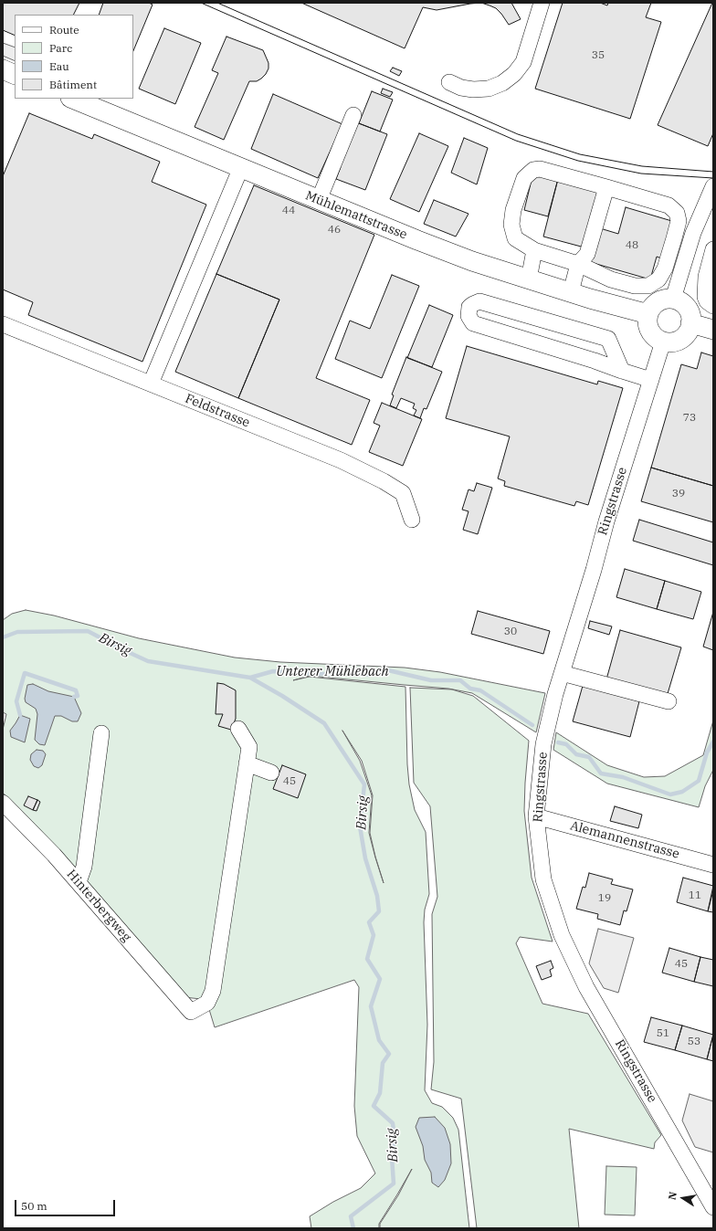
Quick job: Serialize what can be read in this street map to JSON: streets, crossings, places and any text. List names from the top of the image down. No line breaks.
{"streets":{"main road":["Mühlemattstrasse"],"street":["Feldstrasse","Ringstrasse","Alemannenstrasse","Hinterbergweg"]},"crossings":[["Mühlemattstrasse","Ringstrasse"],["Ringstrasse","Alemannenstrasse"]],"water":["Birsig","Unterer Mühlebach"],"house_numbers":["35","44","46","48","73","39","30","45","11","19","45","51","53"],"legend":["Route","Parc","Eau","Bâtiment"],"scale_bar":"50 m","north":"left"}
